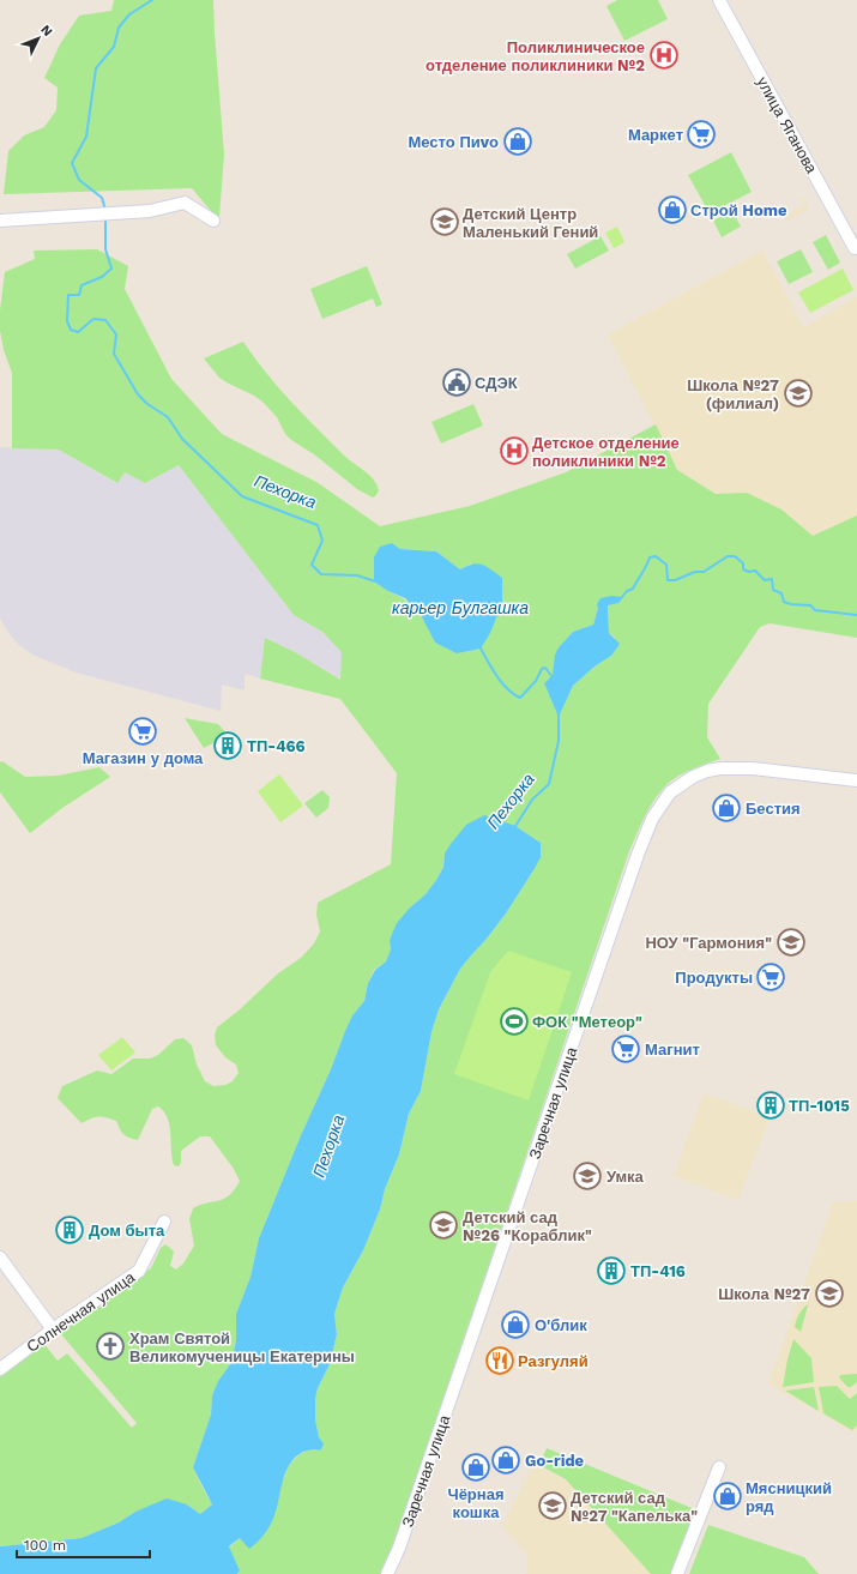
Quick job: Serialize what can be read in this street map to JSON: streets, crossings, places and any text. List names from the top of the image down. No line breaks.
{"streets":{"street":["улица Яганова","Заречная улица","Солнечная улица"]},"water":["Пехорка","карьер Булгашка"],"places":{"hospital":["Поликлиническое отделение поликлиники №2","Детское отделение поликлиники №2"],"supermarket":["Маркет","Магазин у дома","Продукты","Магнит"],"shop":["Место Пиvо","Строй Home","Бестия","О'блик","Go-ride","Чёрная кошка","Мясницкий ряд"],"school or university":["Детский Центр Маленький Гений","Школа №27 (филиал)","НОУ \"Гармония\"","Умка","Детский сад №26 \"Кораблик\"","Школа №27","Детский сад №27 \"Капелька\""],"public building":["СДЭК"],"building":["ТП-466","ТП-1015","Дом быта","ТП-416"],"sports":["ФОК \"Метеор\""],"church":["Храм Святой Великомученицы Екатерины"],"restaurant":["Разгуляй"]},"scale_bar":"100 m","north":"top right"}
